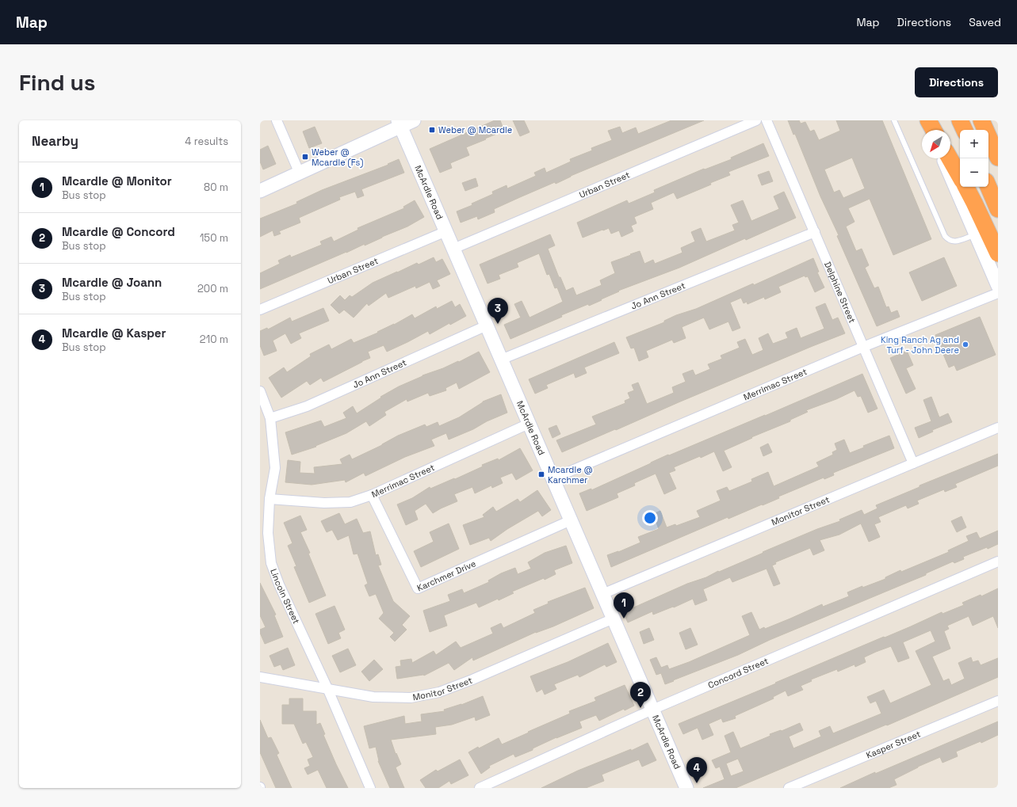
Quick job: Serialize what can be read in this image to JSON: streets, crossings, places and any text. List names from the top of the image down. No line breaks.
{"streets":{"main road":["McArdle Road"],"street":["Urban Street","Delphine Street","Jo Ann Street","Merrimac Street","Monitor Street","Karchmer Drive","Lincoln Street","Concord Street","Kasper Street"]},"crossings":[["Urban Street","McArdle Road"],["McArdle Road","Jo Ann Street"],["McArdle Road","Merrimac Street"],["McArdle Road","Monitor Street"],["McArdle Road","Karchmer Drive"],["McArdle Road","Concord Street"],["Delphine Street","Jo Ann Street"],["Delphine Street","Merrimac Street"],["Delphine Street","Monitor Street"],["Jo Ann Street","Lincoln Street"],["Merrimac Street","Karchmer Drive"],["Merrimac Street","Lincoln Street"],["Monitor Street","Lincoln Street"]],"places":{"transit":["Weber @ Mcardle","Weber @ Mcardle (Fs)","Mcardle @ Karchmer"],"other":["King Ranch Ag and Turf - John Deere"]},"north":"bottom left","page":{"header":"Map","nav":["Map","Directions","Saved"],"buttons":"Directions","title":"Find us","heading":["Nearby","4 results"],"map_buttons":["+","−"],"list":[{"mark":"1","name":"Mcardle @ Monitor","note":"Bus stop","value":"80 m"},{"mark":"2","name":"Mcardle @ Concord","note":"Bus stop","value":"150 m"},{"mark":"3","name":"Mcardle @ Joann","note":"Bus stop","value":"200 m"},{"mark":"4","name":"Mcardle @ Kasper","note":"Bus stop","value":"210 m"}],"pins":["3","1","2","4"]}}
